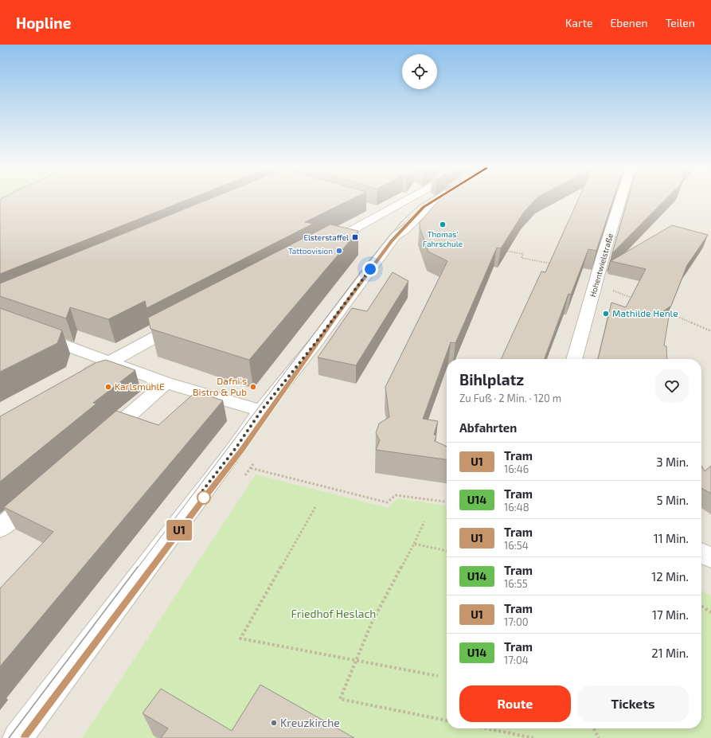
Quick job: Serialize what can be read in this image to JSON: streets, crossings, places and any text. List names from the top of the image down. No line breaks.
{"streets":{"street":["Hohentwielstraße"]},"parks":["Friedhof Heslach"],"places":{"other":["Thomas' Fahrschule","Tattoovision","Mathilde Henle","KarlsmühlE","Dafni's Bistro & Pub","Kreuzkirche"],"transit":["Elsterstaffel"]},"lines":["tram line U1"],"page":{"header":"Hopline","nav":["Karte","Ebenen","Teilen"],"on_map":"U1","heading":[["Bihlplatz","Zu Fuß · 2 Min. · 120 m"],"Abfahrten"],"list":[{"mark":"U1","name":"Tram","note":"16:46","value":"3 Min."},{"mark":"U14","name":"Tram","note":"16:48","value":"5 Min."},{"mark":"U1","name":"Tram","note":"16:54","value":"11 Min."},{"mark":"U14","name":"Tram","note":"16:55","value":"12 Min."},{"mark":"U1","name":"Tram","note":"17:00","value":"17 Min."},{"mark":"U14","name":"Tram","note":"17:04","value":"21 Min."}],"buttons":["Route","Tickets"]}}
